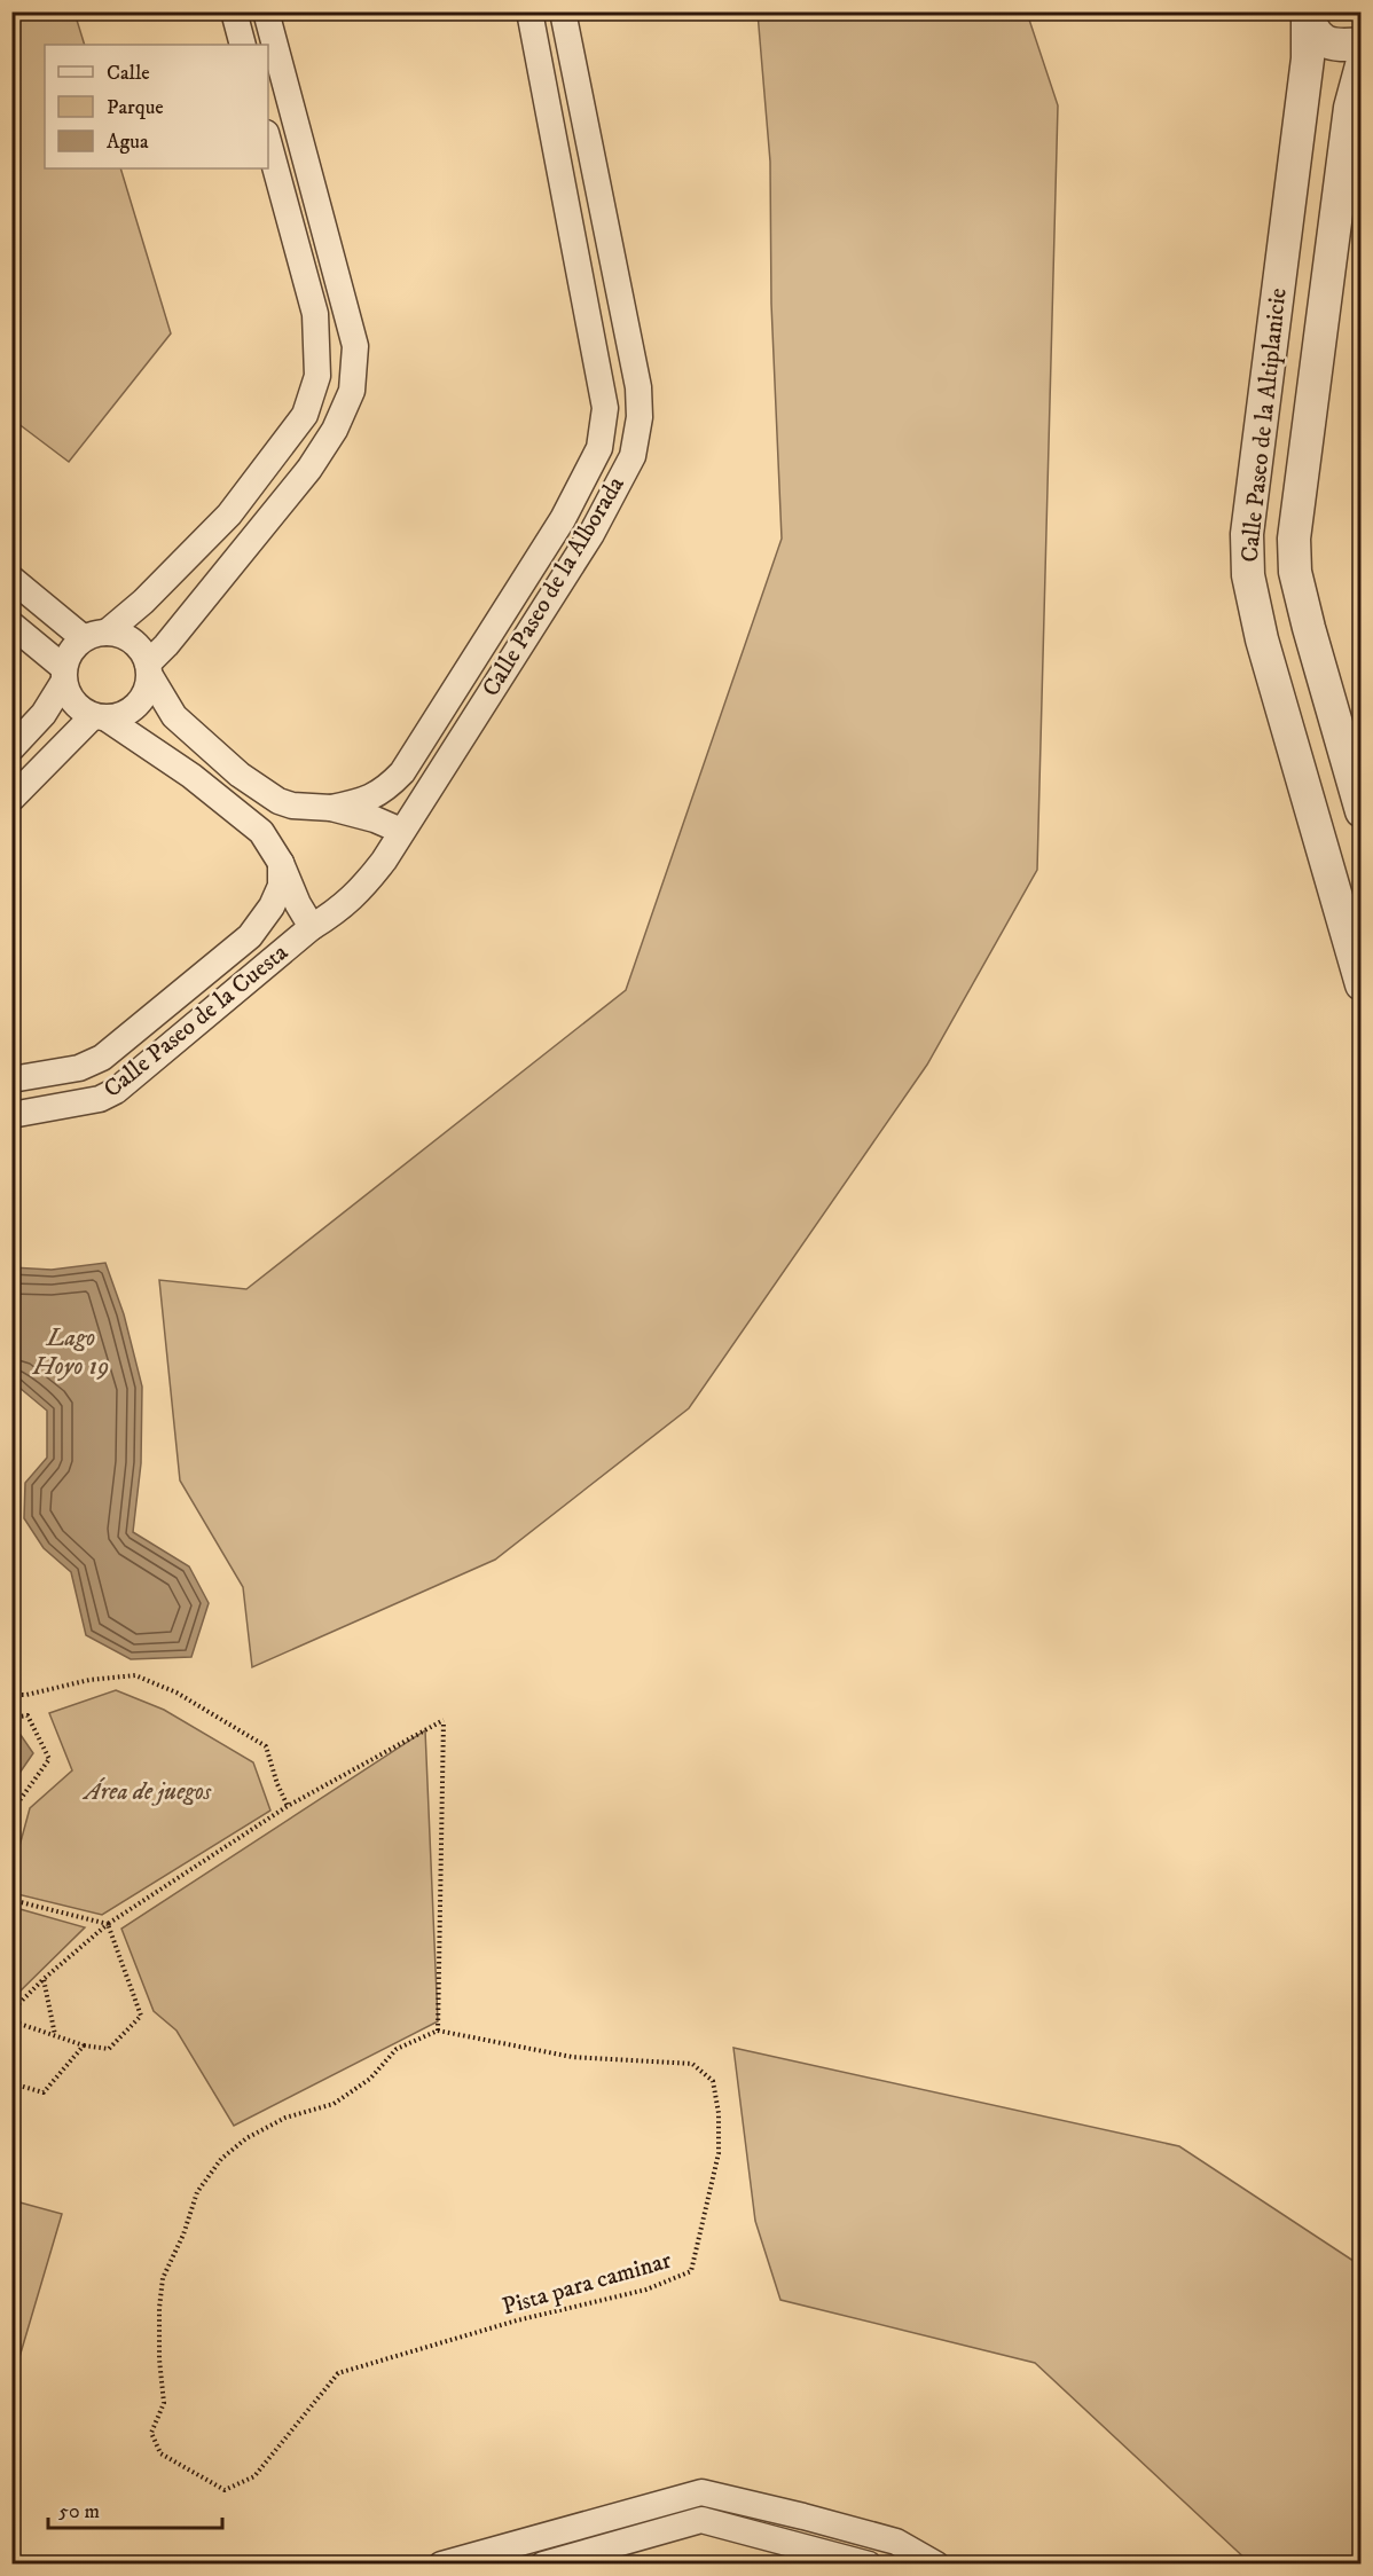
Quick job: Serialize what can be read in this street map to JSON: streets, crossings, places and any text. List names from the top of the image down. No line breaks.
{"streets":{"street":["Calle Paseo de la Altiplanicie","Calle Paseo de la Alborada","Calle Paseo de la Cuesta"],"path":["Pista para caminar"]},"crossings":[["Calle Paseo de la Alborada","Calle Paseo de la Cuesta"]],"water":["Lago Hoyo 19"],"parks":["Área de juegos"],"legend":["Calle","Parque","Agua"],"scale_bar":"50 m"}
